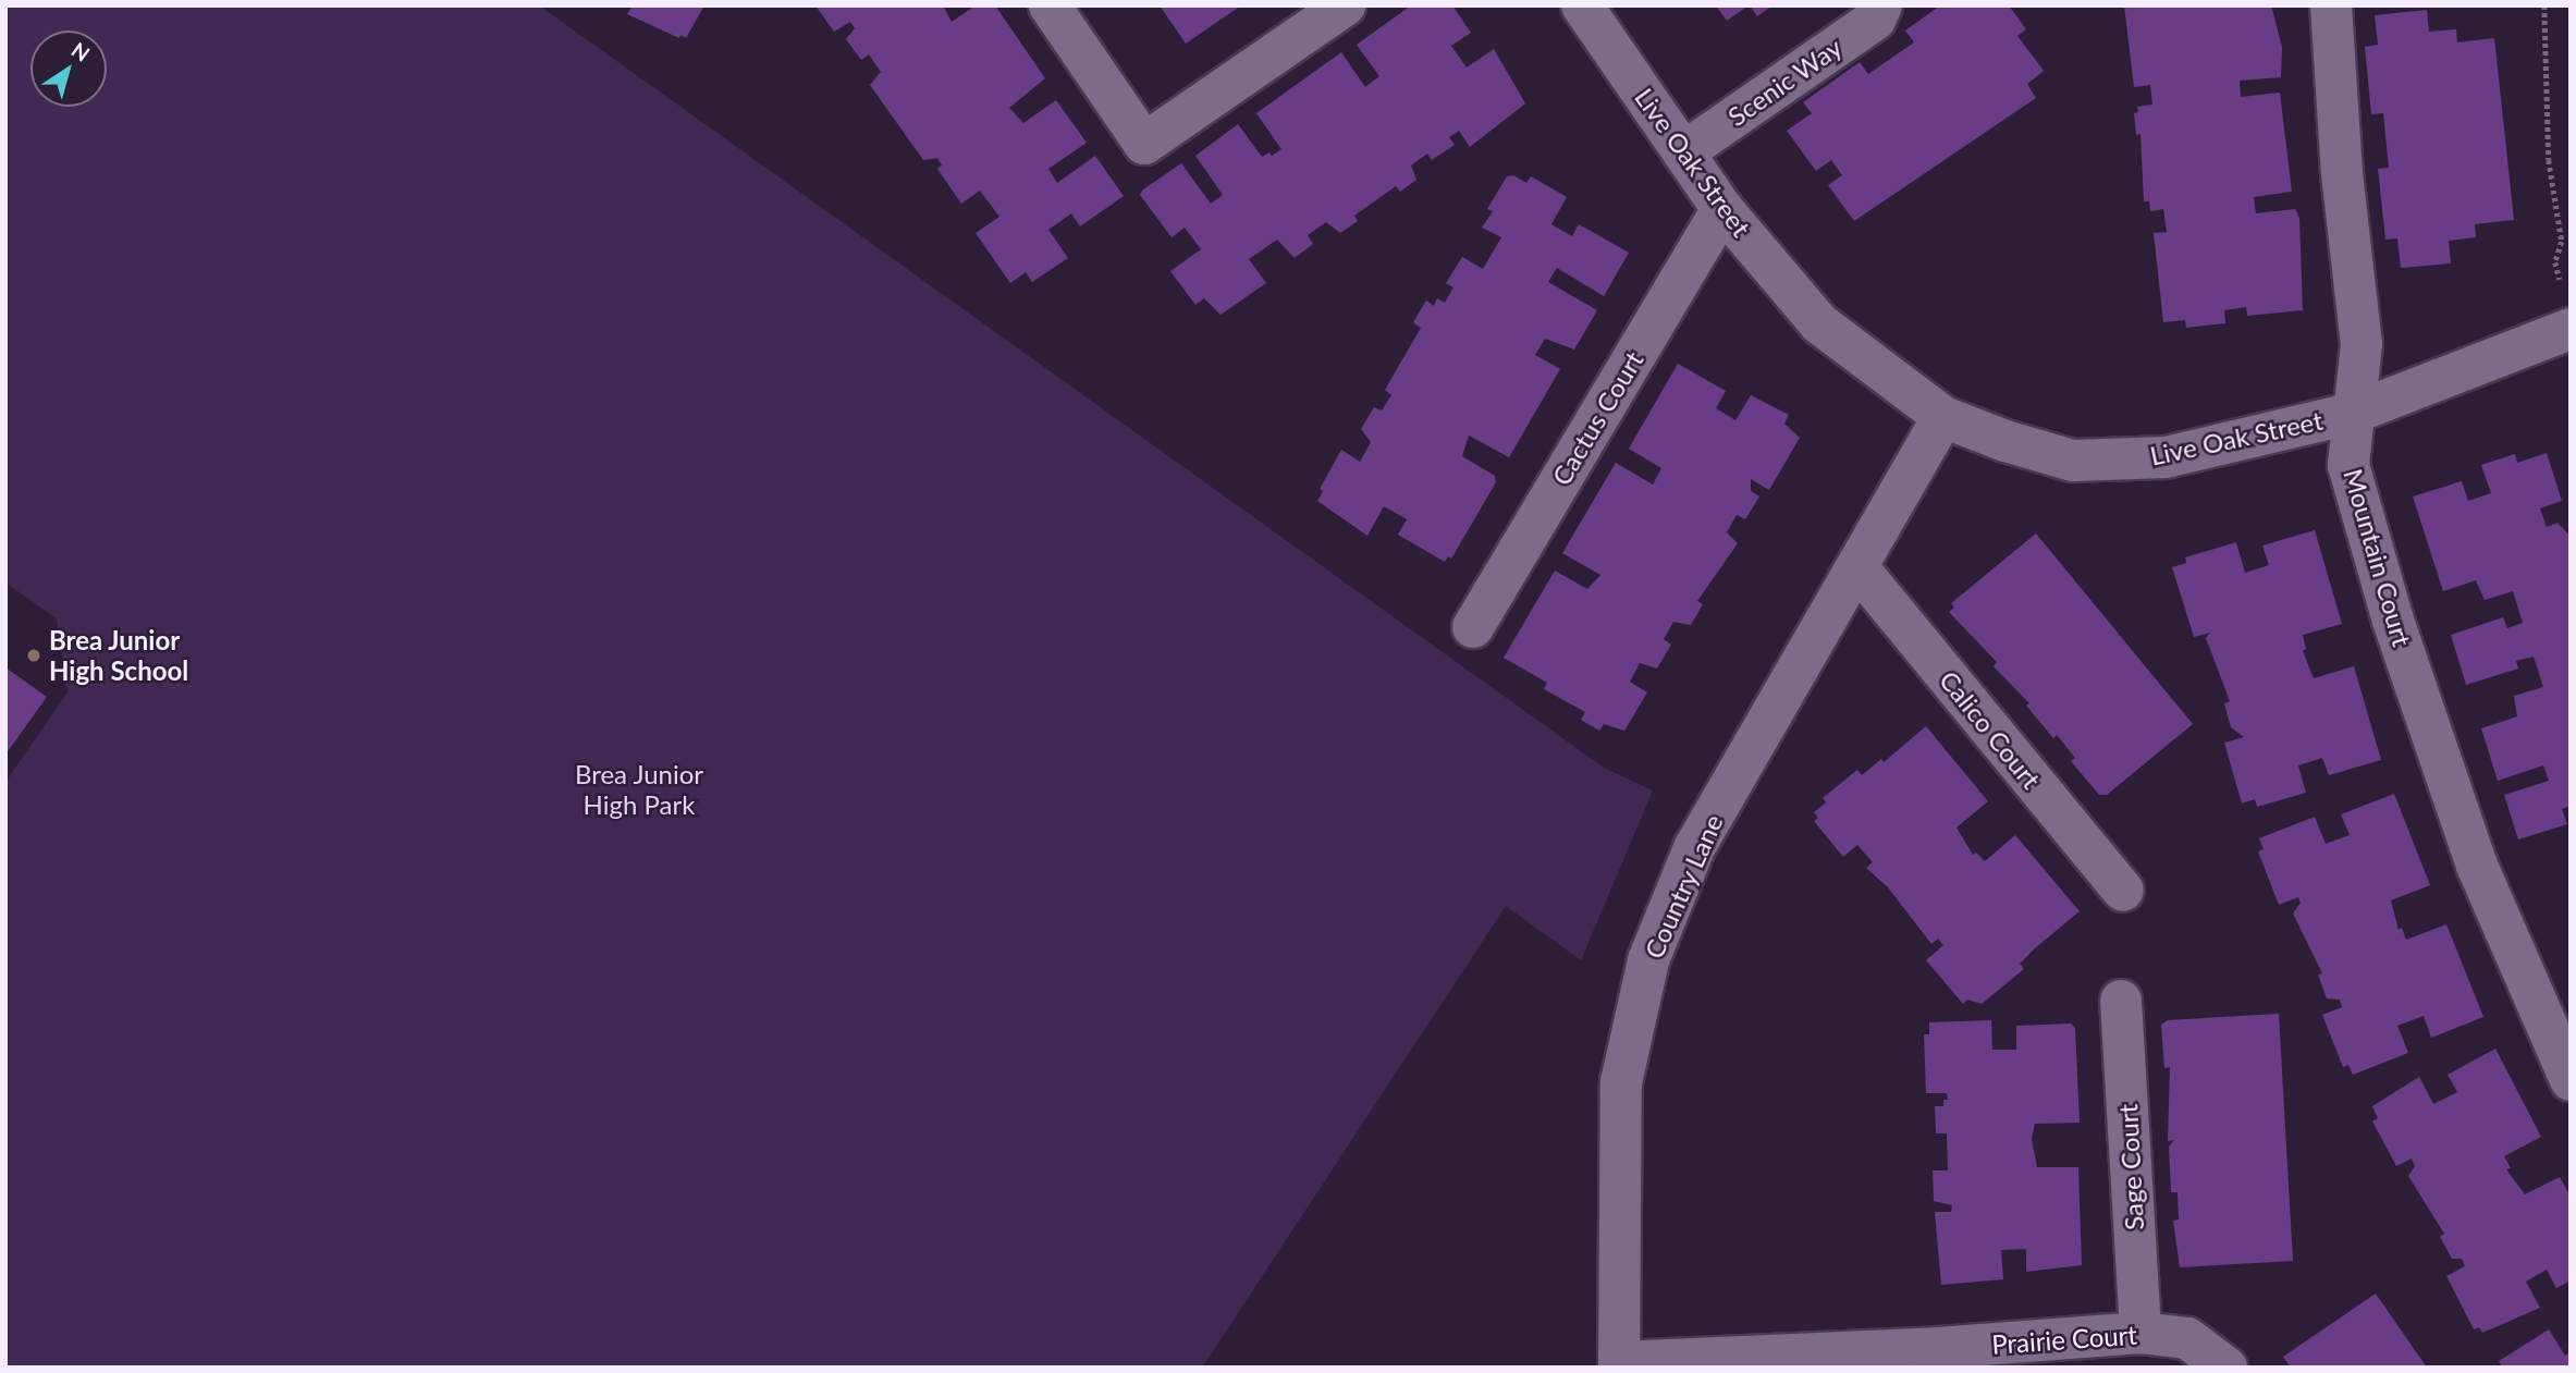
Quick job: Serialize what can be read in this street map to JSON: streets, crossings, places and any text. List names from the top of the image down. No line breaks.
{"streets":{"street":["Scenic Way","Live Oak Street","Cactus Court","Mountain Court","Calico Court","Country Lane","Sage Court","Prairie Court"]},"crossings":[["Scenic Way","Live Oak Street"],["Live Oak Street","Cactus Court"],["Live Oak Street","Mountain Court"],["Live Oak Street","Country Lane"],["Calico Court","Country Lane"],["Country Lane","Prairie Court"],["Sage Court","Prairie Court"]],"parks":["Brea Junior High Park"],"places":["Brea Junior High School"],"north":"top right"}
